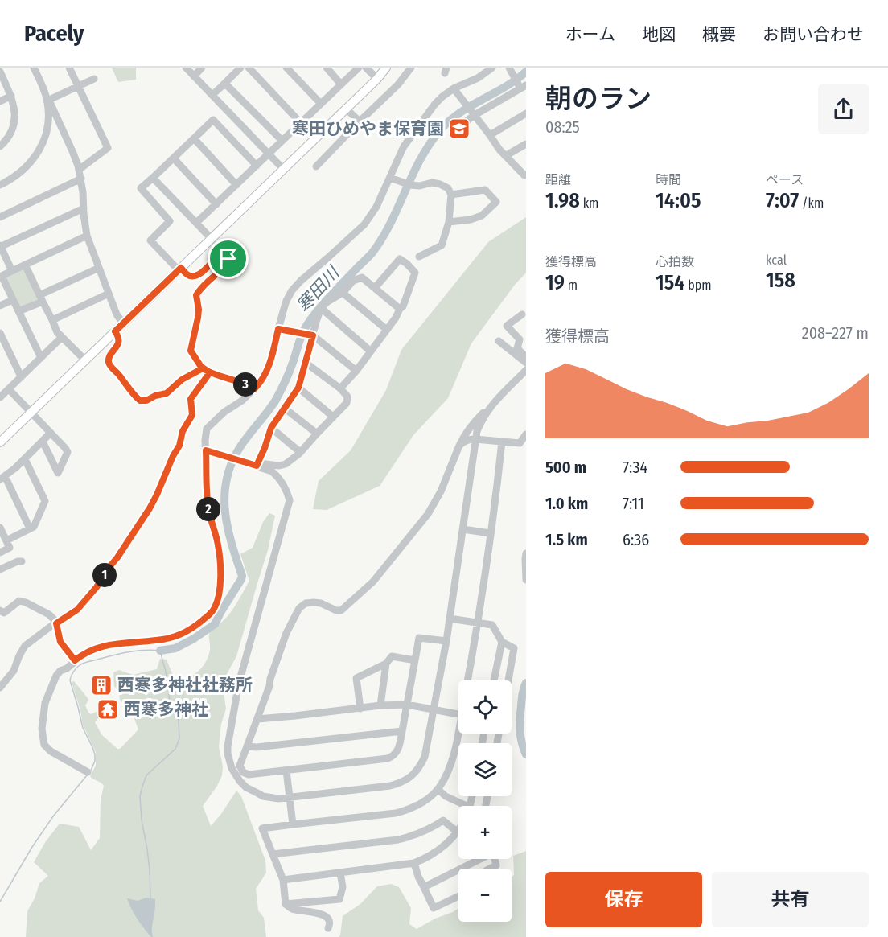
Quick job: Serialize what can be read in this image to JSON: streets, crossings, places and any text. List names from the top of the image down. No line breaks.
{"water":["寒田川"],"places":{"school or university":["寒田ひめやま保育園"],"building":["西寒多神社社務所"],"temple":["西寒多神社"]},"page":{"header":"Pacely","nav":["ホーム","地図","概要","お問い合わせ"],"heading":["朝のラン","08:25"],"stats":[["距離","1.98 km"],["時間","14:05"],["ペース","7:07 /km"],["獲得標高","19 m"],["心拍数","154 bpm"],["kcal","158"]],"chart":["獲得標高","208–227 m"],"pins":["3","2","1"],"list":[{"name":"500 m","note":"7:34"},{"name":"1.0 km","note":"7:11"},{"name":"1.5 km","note":"6:36"}],"map_buttons":["+","−"],"buttons":["保存","共有"]}}
